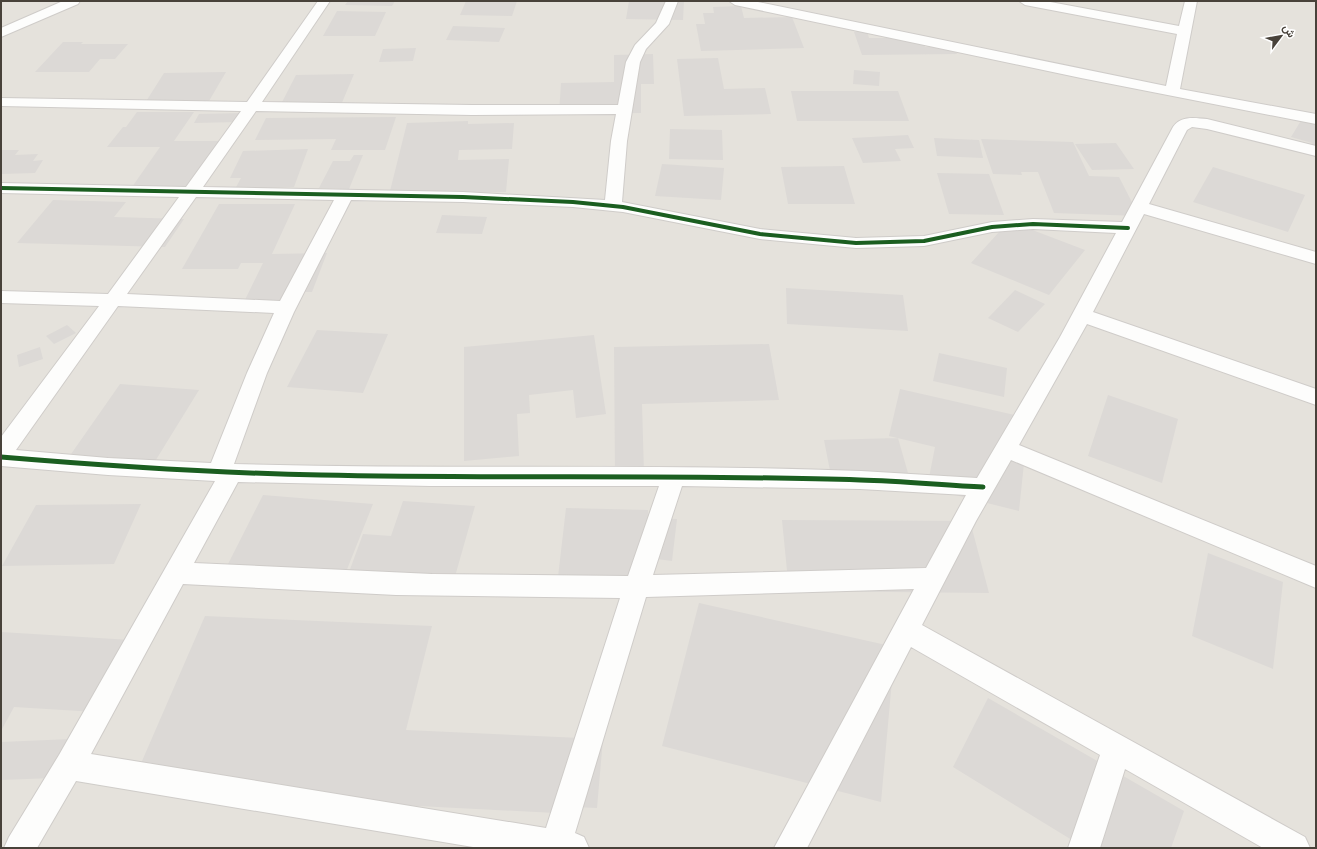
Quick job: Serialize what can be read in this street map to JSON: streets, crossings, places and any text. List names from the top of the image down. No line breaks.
{"north":"top right"}
